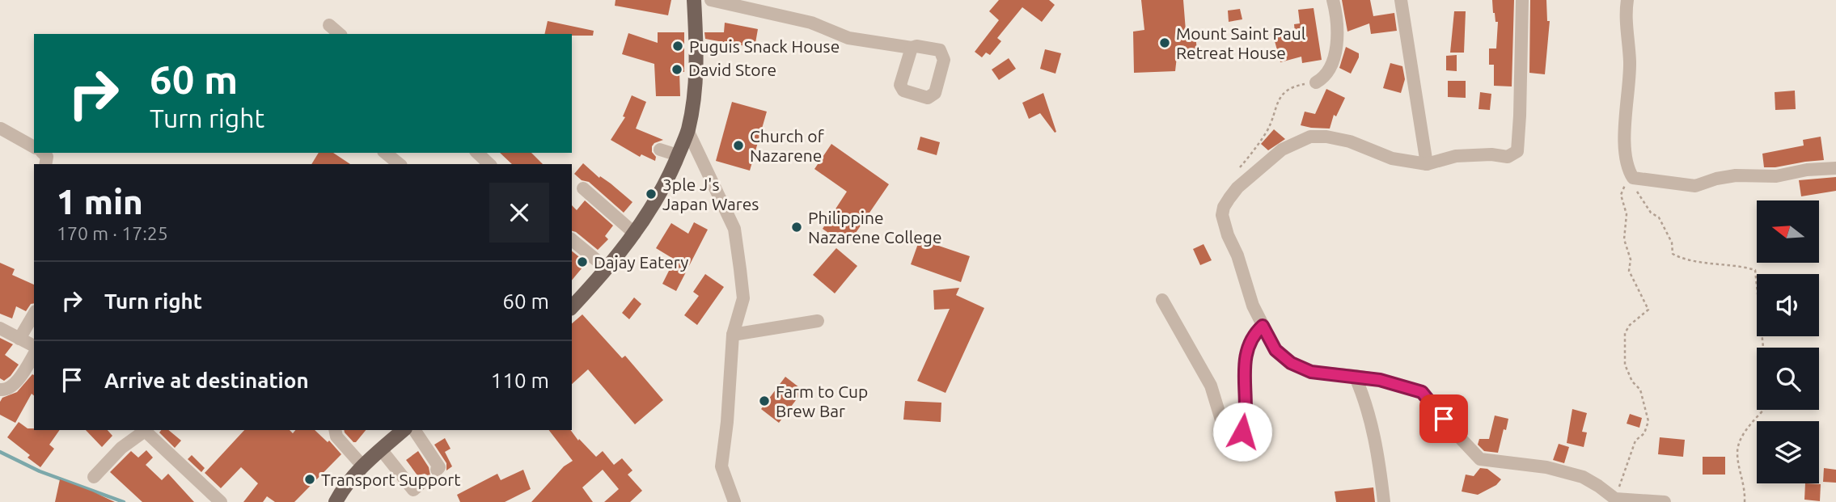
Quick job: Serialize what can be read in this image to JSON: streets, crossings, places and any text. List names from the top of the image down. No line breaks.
{"places":["Mount Saint Paul Retreat House","Puguis Snack House","David Store","Church of Nazarene","3ple J's Japan Wares","Philippine Nazarene College","Dajay Eatery","Farm to Cup Brew Bar","Transport Support"],"north":"left","page":{"turn":["60 m","Turn right"],"heading":["1 min","170 m · 17:25"],"list":[{"name":"Turn right","value":"60 m"},{"name":"Arrive at destination","value":"110 m"}]}}
